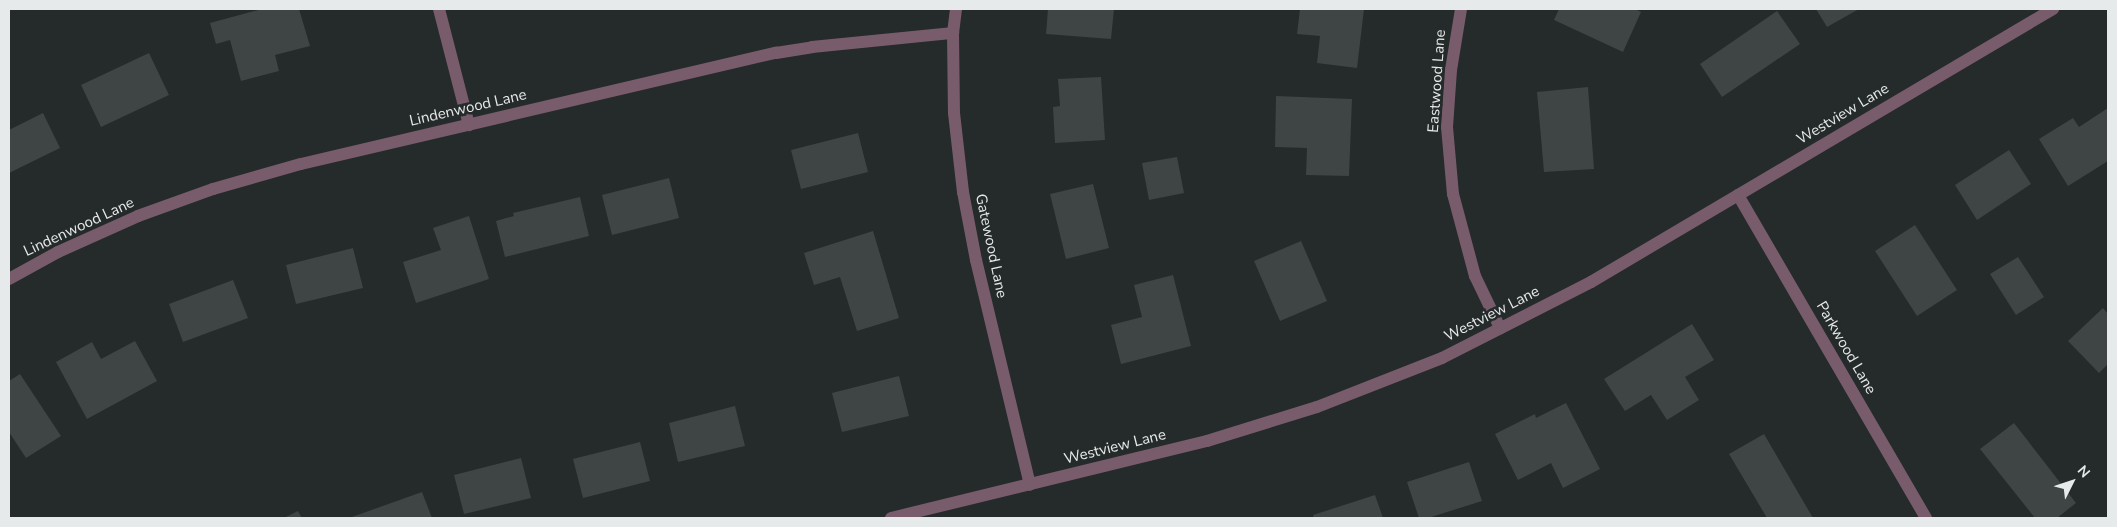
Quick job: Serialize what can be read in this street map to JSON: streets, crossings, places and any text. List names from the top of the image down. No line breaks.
{"streets":{"street":["Eastwood Lane","Lindenwood Lane","Westview Lane","Gatewood Lane","Parkwood Lane"]},"crossings":[["Eastwood Lane","Westview Lane"],["Lindenwood Lane","Gatewood Lane"],["Westview Lane","Gatewood Lane"],["Westview Lane","Parkwood Lane"]],"north":"top right"}
